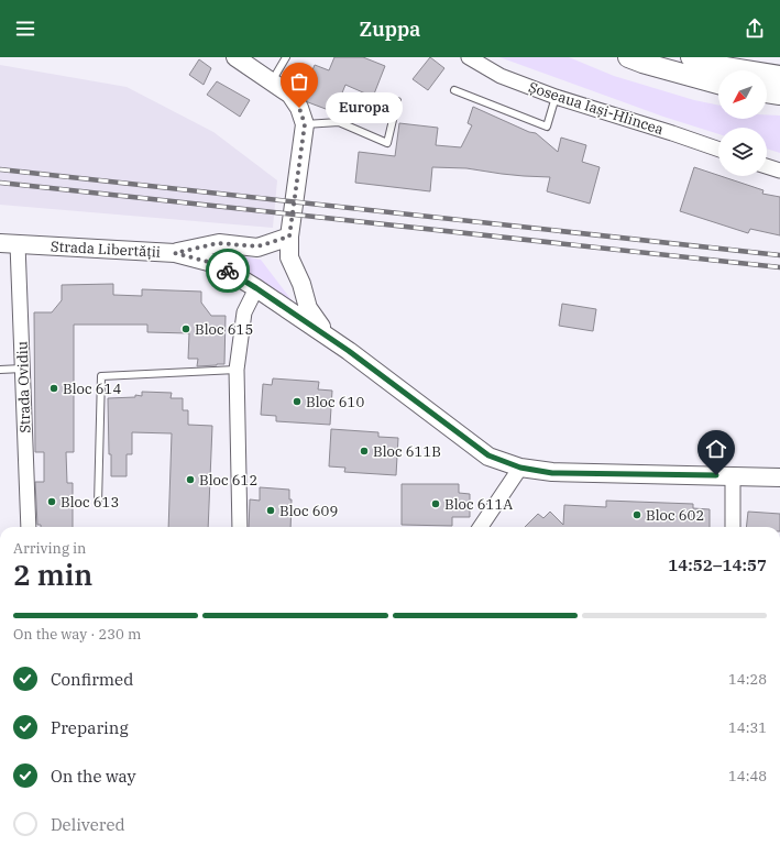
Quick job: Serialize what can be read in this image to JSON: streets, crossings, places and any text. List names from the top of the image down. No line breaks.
{"streets":{"street":["Șoseaua Iași-Hlincea","Strada Libertății","Strada Ovidiu"]},"crossings":[["Strada Libertății","Strada Ovidiu"]],"places":["Europa","Bloc 615","Bloc 614","Bloc 610","Bloc 611B","Bloc 612","Bloc 613","Bloc 611A","Bloc 609","Bloc 602"],"north":"bottom left","page":{"header":"Zuppa","bubble":"Europa","heading":["2 min","Arriving in","14:52–14:57"],"bar":"On the way · 230 m","list":[["Confirmed","14:28"],["Preparing","14:31"],["On the way","14:48"],"Delivered"]}}
